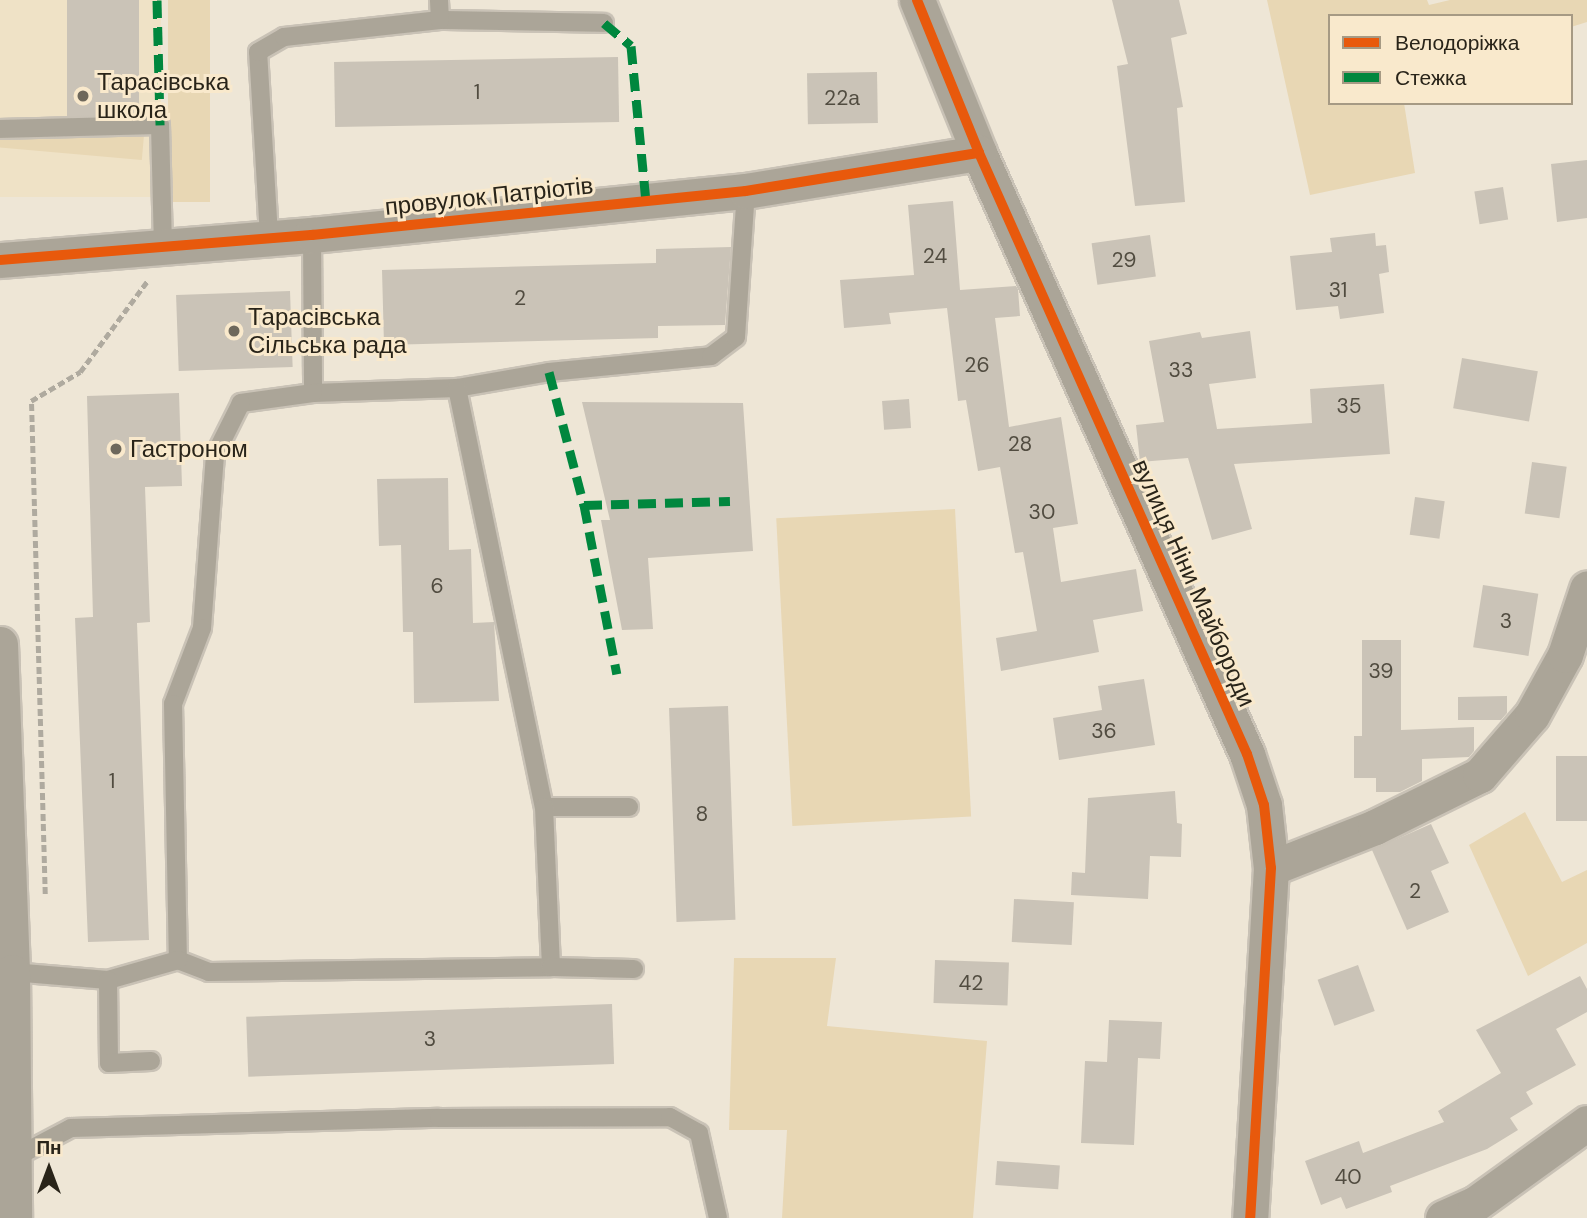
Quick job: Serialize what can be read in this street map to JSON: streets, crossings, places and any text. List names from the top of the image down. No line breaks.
{"streets":{"street":["провулок Патріотів","вулиця Ніни Майбороди"]},"crossings":[["провулок Патріотів","вулиця Ніни Майбороди"]],"places":["Тарасівська школа","Тарасівська Сільська рада","Гастроном"],"house_numbers":["1","22а","24","29","31","2","26","33","35","28","30","6","3","39","36","1","8","2","42","3","40"],"legend":["Велодоріжка","Стежка"],"north":"top"}
